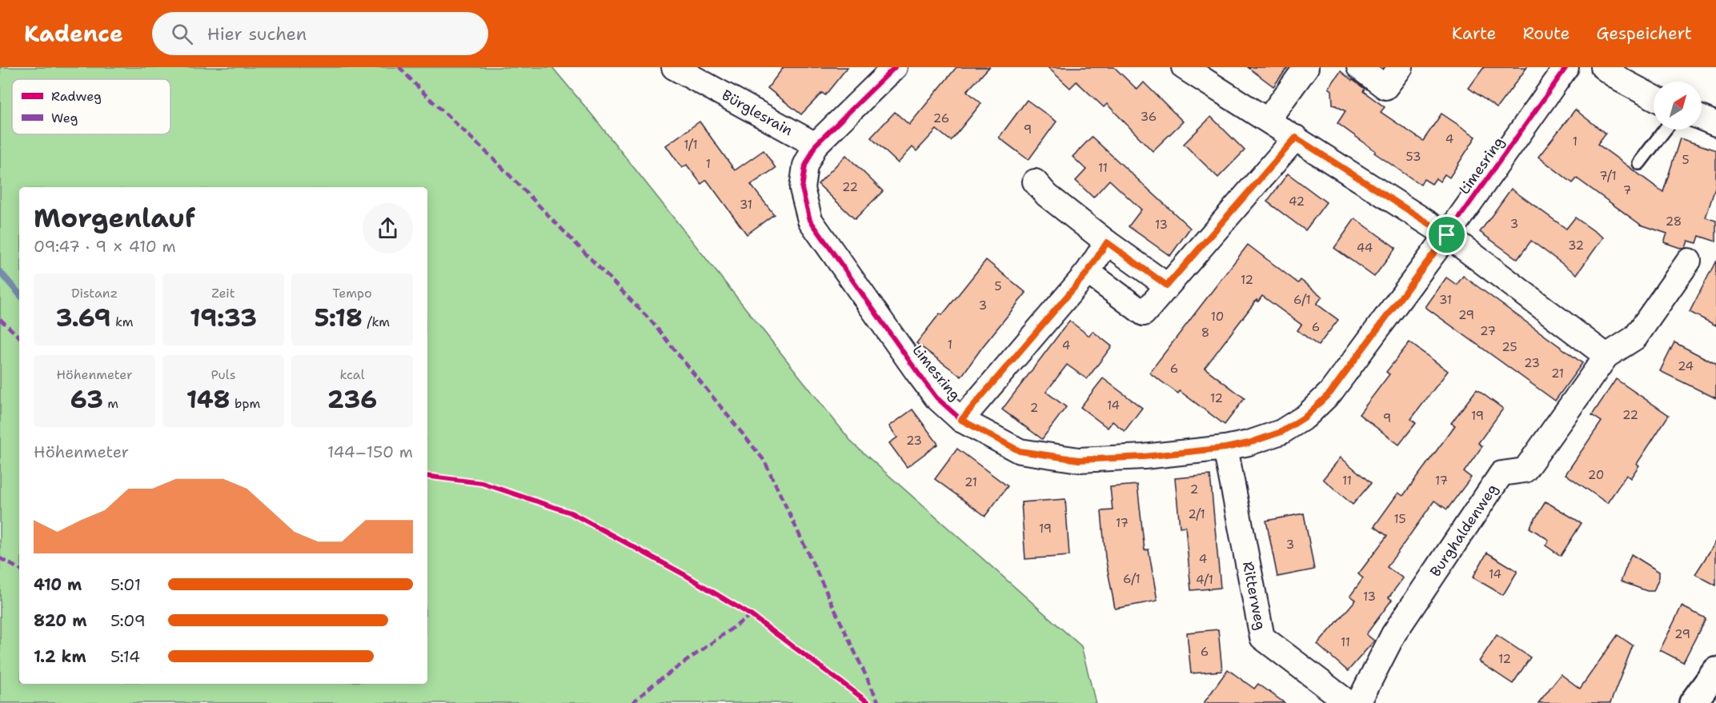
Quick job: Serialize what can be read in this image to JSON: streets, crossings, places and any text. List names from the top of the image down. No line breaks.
{"streets":{"street":["Bürglesrain","Limesring","Burghaldenweg","Ritterweg"]},"crossings":[["Bürglesrain","Limesring"],["Limesring","Ritterweg"]],"house_numbers":["36","26","9","4","1","1/1","53","5","1","11","7/1","22","7","42","31","28","3","13","32","44","12","5","6/1","31","3","29","10","6","27","8","1","4","25","23","24","6","21","12","14","2","22","19","9","23","20","11","17","21","2","2/1","15","17","19","3","4","14","6/1","4/1","13","29","11","6","12"],"legend":["Radweg","Weg"],"north":"top right","page":{"header":"Kadence","search":"Hier suchen","nav":["Karte","Route","Gespeichert"],"heading":["Morgenlauf","09:47 · 9 × 410 m"],"stats":[["Distanz","3.69 km"],["Zeit","19:33"],["Tempo","5:18 /km"],["Höhenmeter","63 m"],["Puls","148 bpm"],["kcal","236"]],"chart":["Höhenmeter","144–150 m"],"list":[{"name":"410 m","note":"5:01"},{"name":"820 m","note":"5:09"},{"name":"1.2 km","note":"5:14"}]}}
